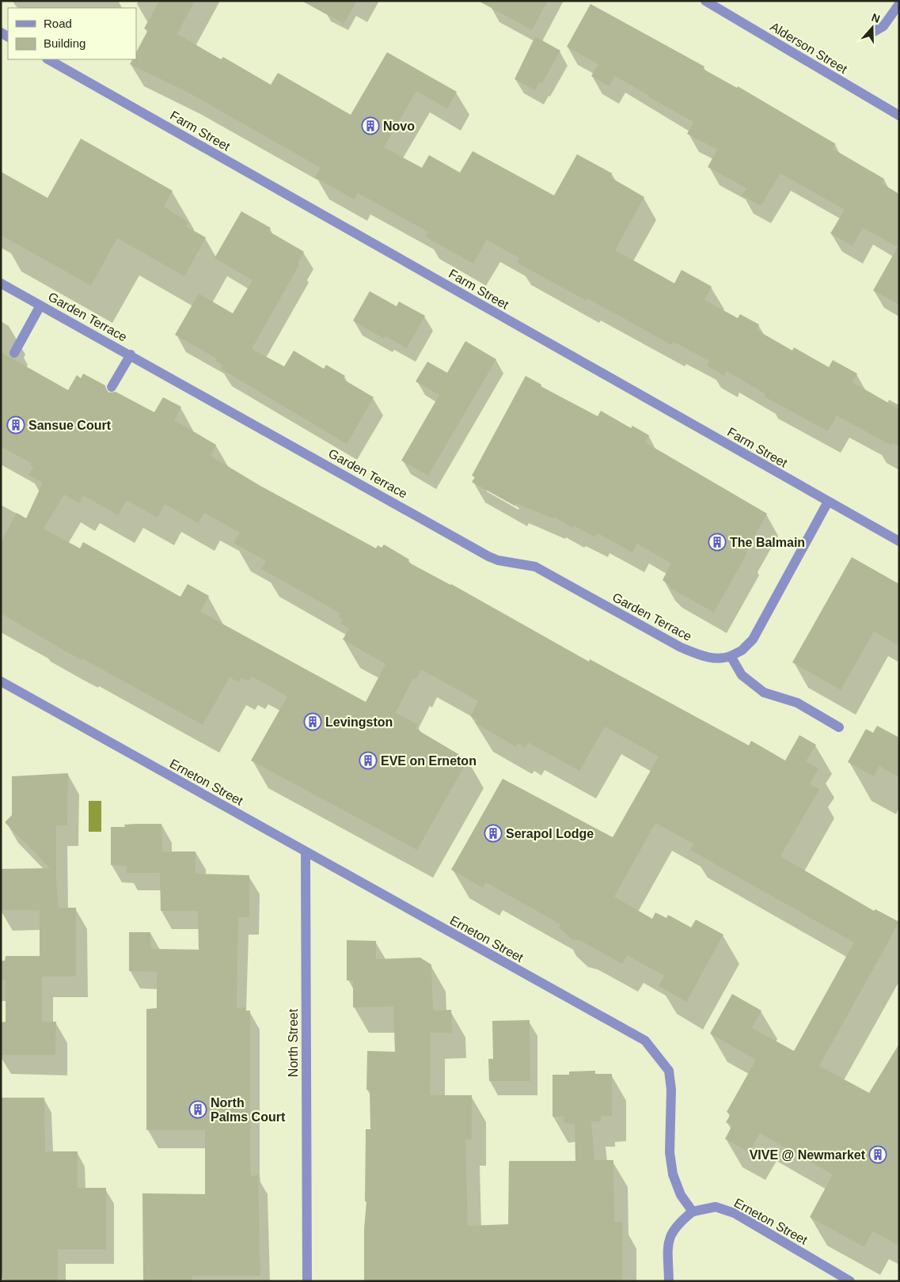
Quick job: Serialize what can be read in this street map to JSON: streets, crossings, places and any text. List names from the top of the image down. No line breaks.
{"streets":{"street":["Alderson Street","Farm Street","Garden Terrace","Erneton Street","North Street"]},"crossings":[["Farm Street","Garden Terrace"],["Erneton Street","North Street"]],"places":{"building":["Novo","Sansue Court","The Balmain","Levingston","EVE on Erneton","Serapol Lodge","North Palms Court","VIVE @ Newmarket"]},"legend":["Road","Building"],"north":"top"}
